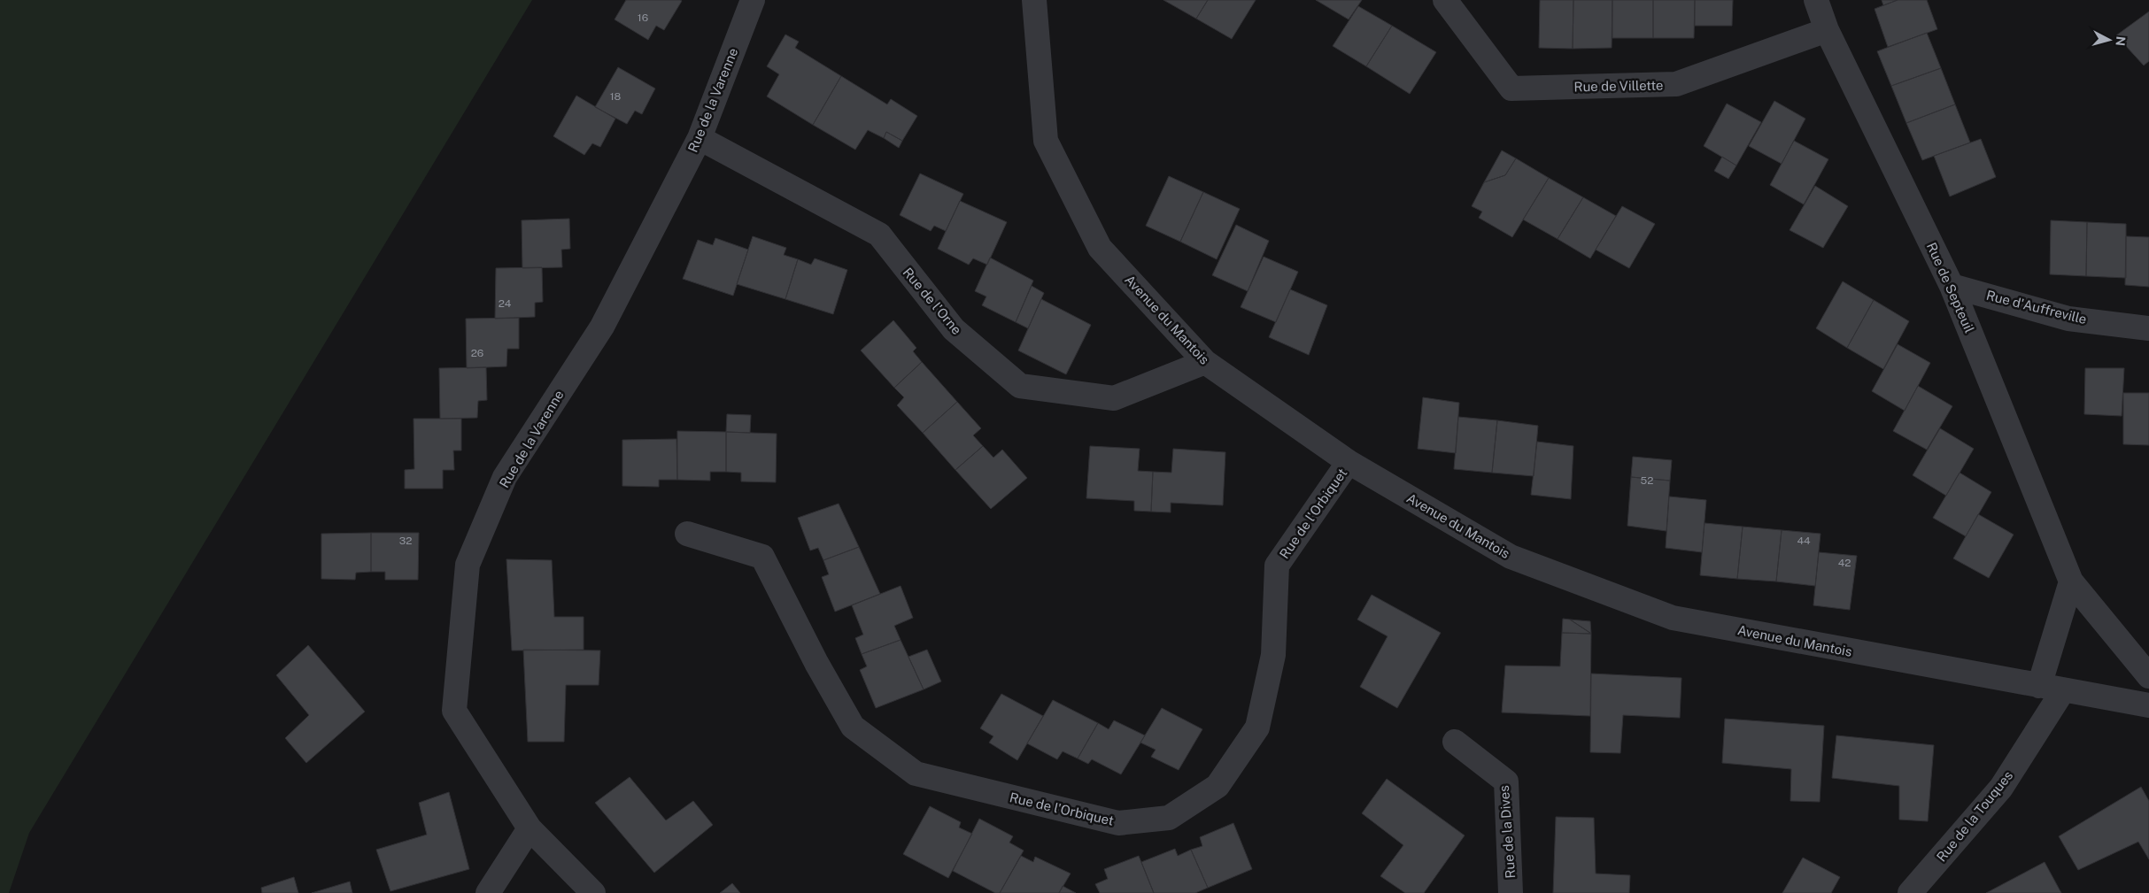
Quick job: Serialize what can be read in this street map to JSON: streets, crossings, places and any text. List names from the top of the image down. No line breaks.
{"streets":{"street":["Rue de Villette","Rue de la Varenne","Rue de Septeuil","Rue de l'Orne","Rue d'Auffreville","Avenue du Mantois","Rue de l'Orbiquet","Rue de la Touques","Rue de la Dives"]},"crossings":[["Rue de Villette","Rue de Septeuil"],["Rue de la Varenne","Rue de l'Orne"],["Rue de Septeuil","Rue d'Auffreville"],["Rue de l'Orne","Avenue du Mantois"],["Avenue du Mantois","Rue de l'Orbiquet"],["Avenue du Mantois","Rue de la Touques"]],"house_numbers":["16","18","24","26","52","32","44","42"],"north":"right"}
